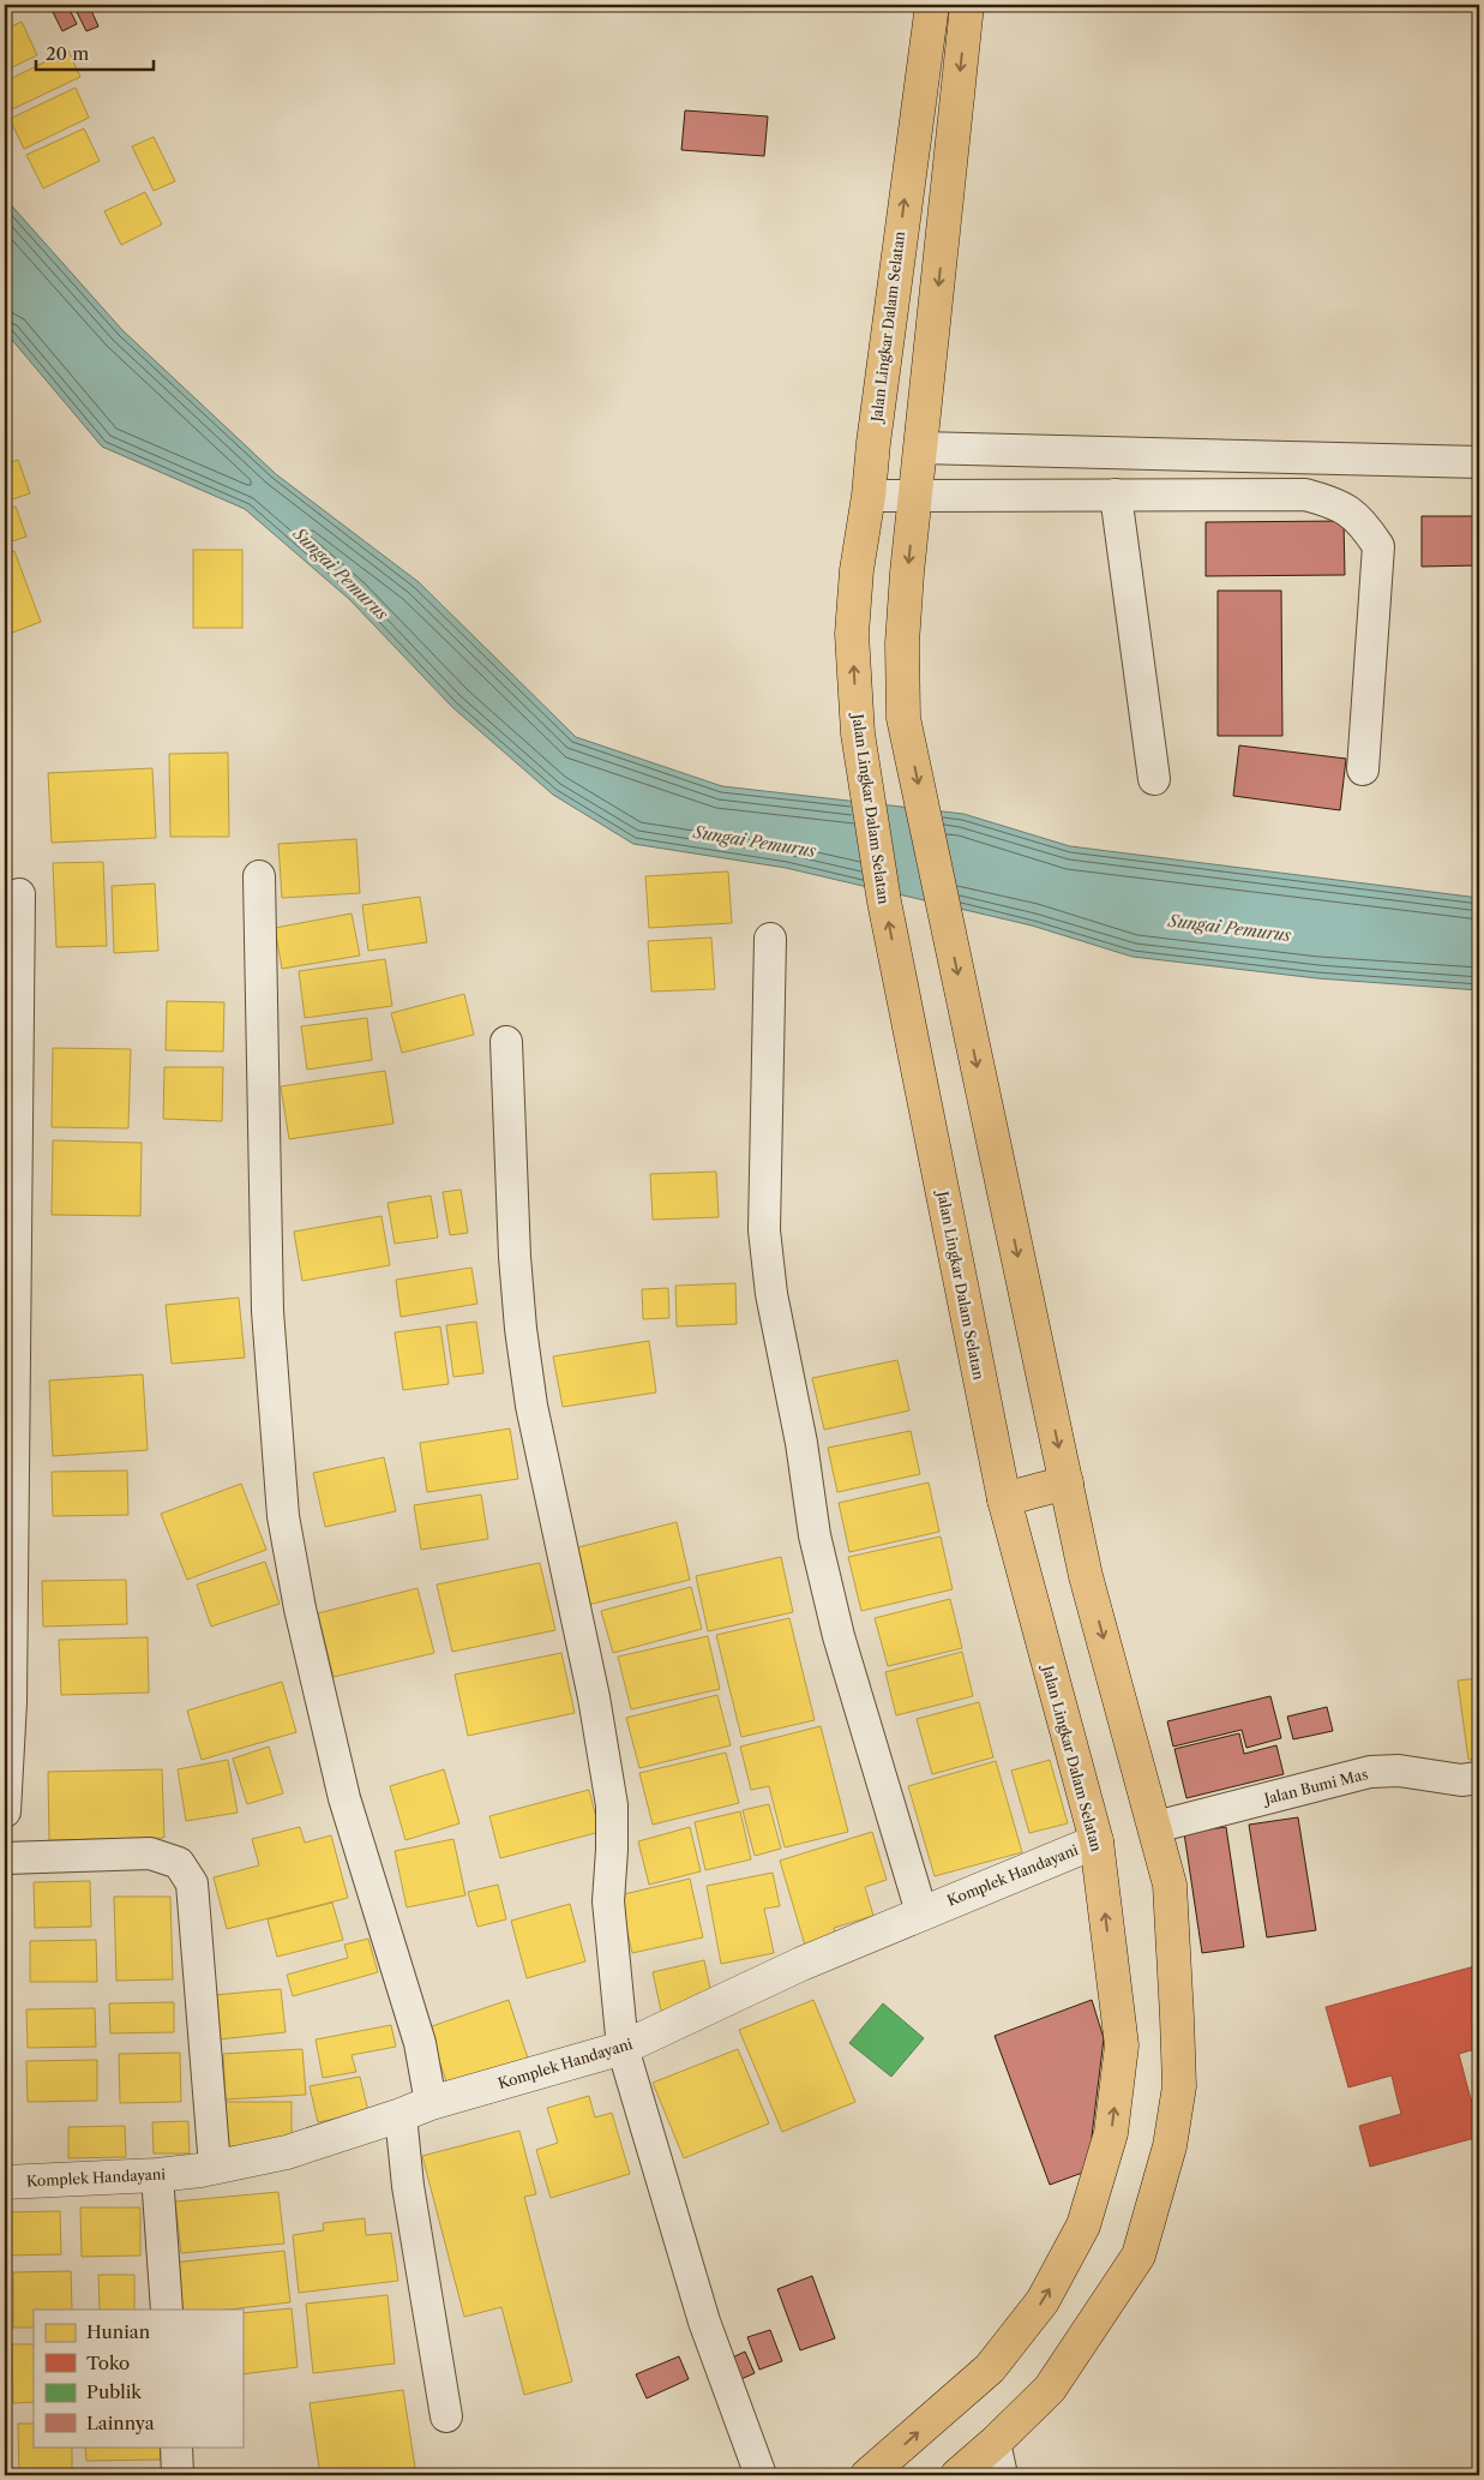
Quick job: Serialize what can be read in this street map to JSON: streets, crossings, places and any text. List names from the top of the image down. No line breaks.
{"streets":{"main road":["Jalan Lingkar Dalam Selatan"],"street":["Jalan Bumi Mas","Komplek Handayani"]},"crossings":[["Jalan Lingkar Dalam Selatan","Komplek Handayani"]],"water":["Sungai Pemurus"],"legend":["Hunian","Toko","Publik","Lainnya"],"scale_bar":"20 m"}
